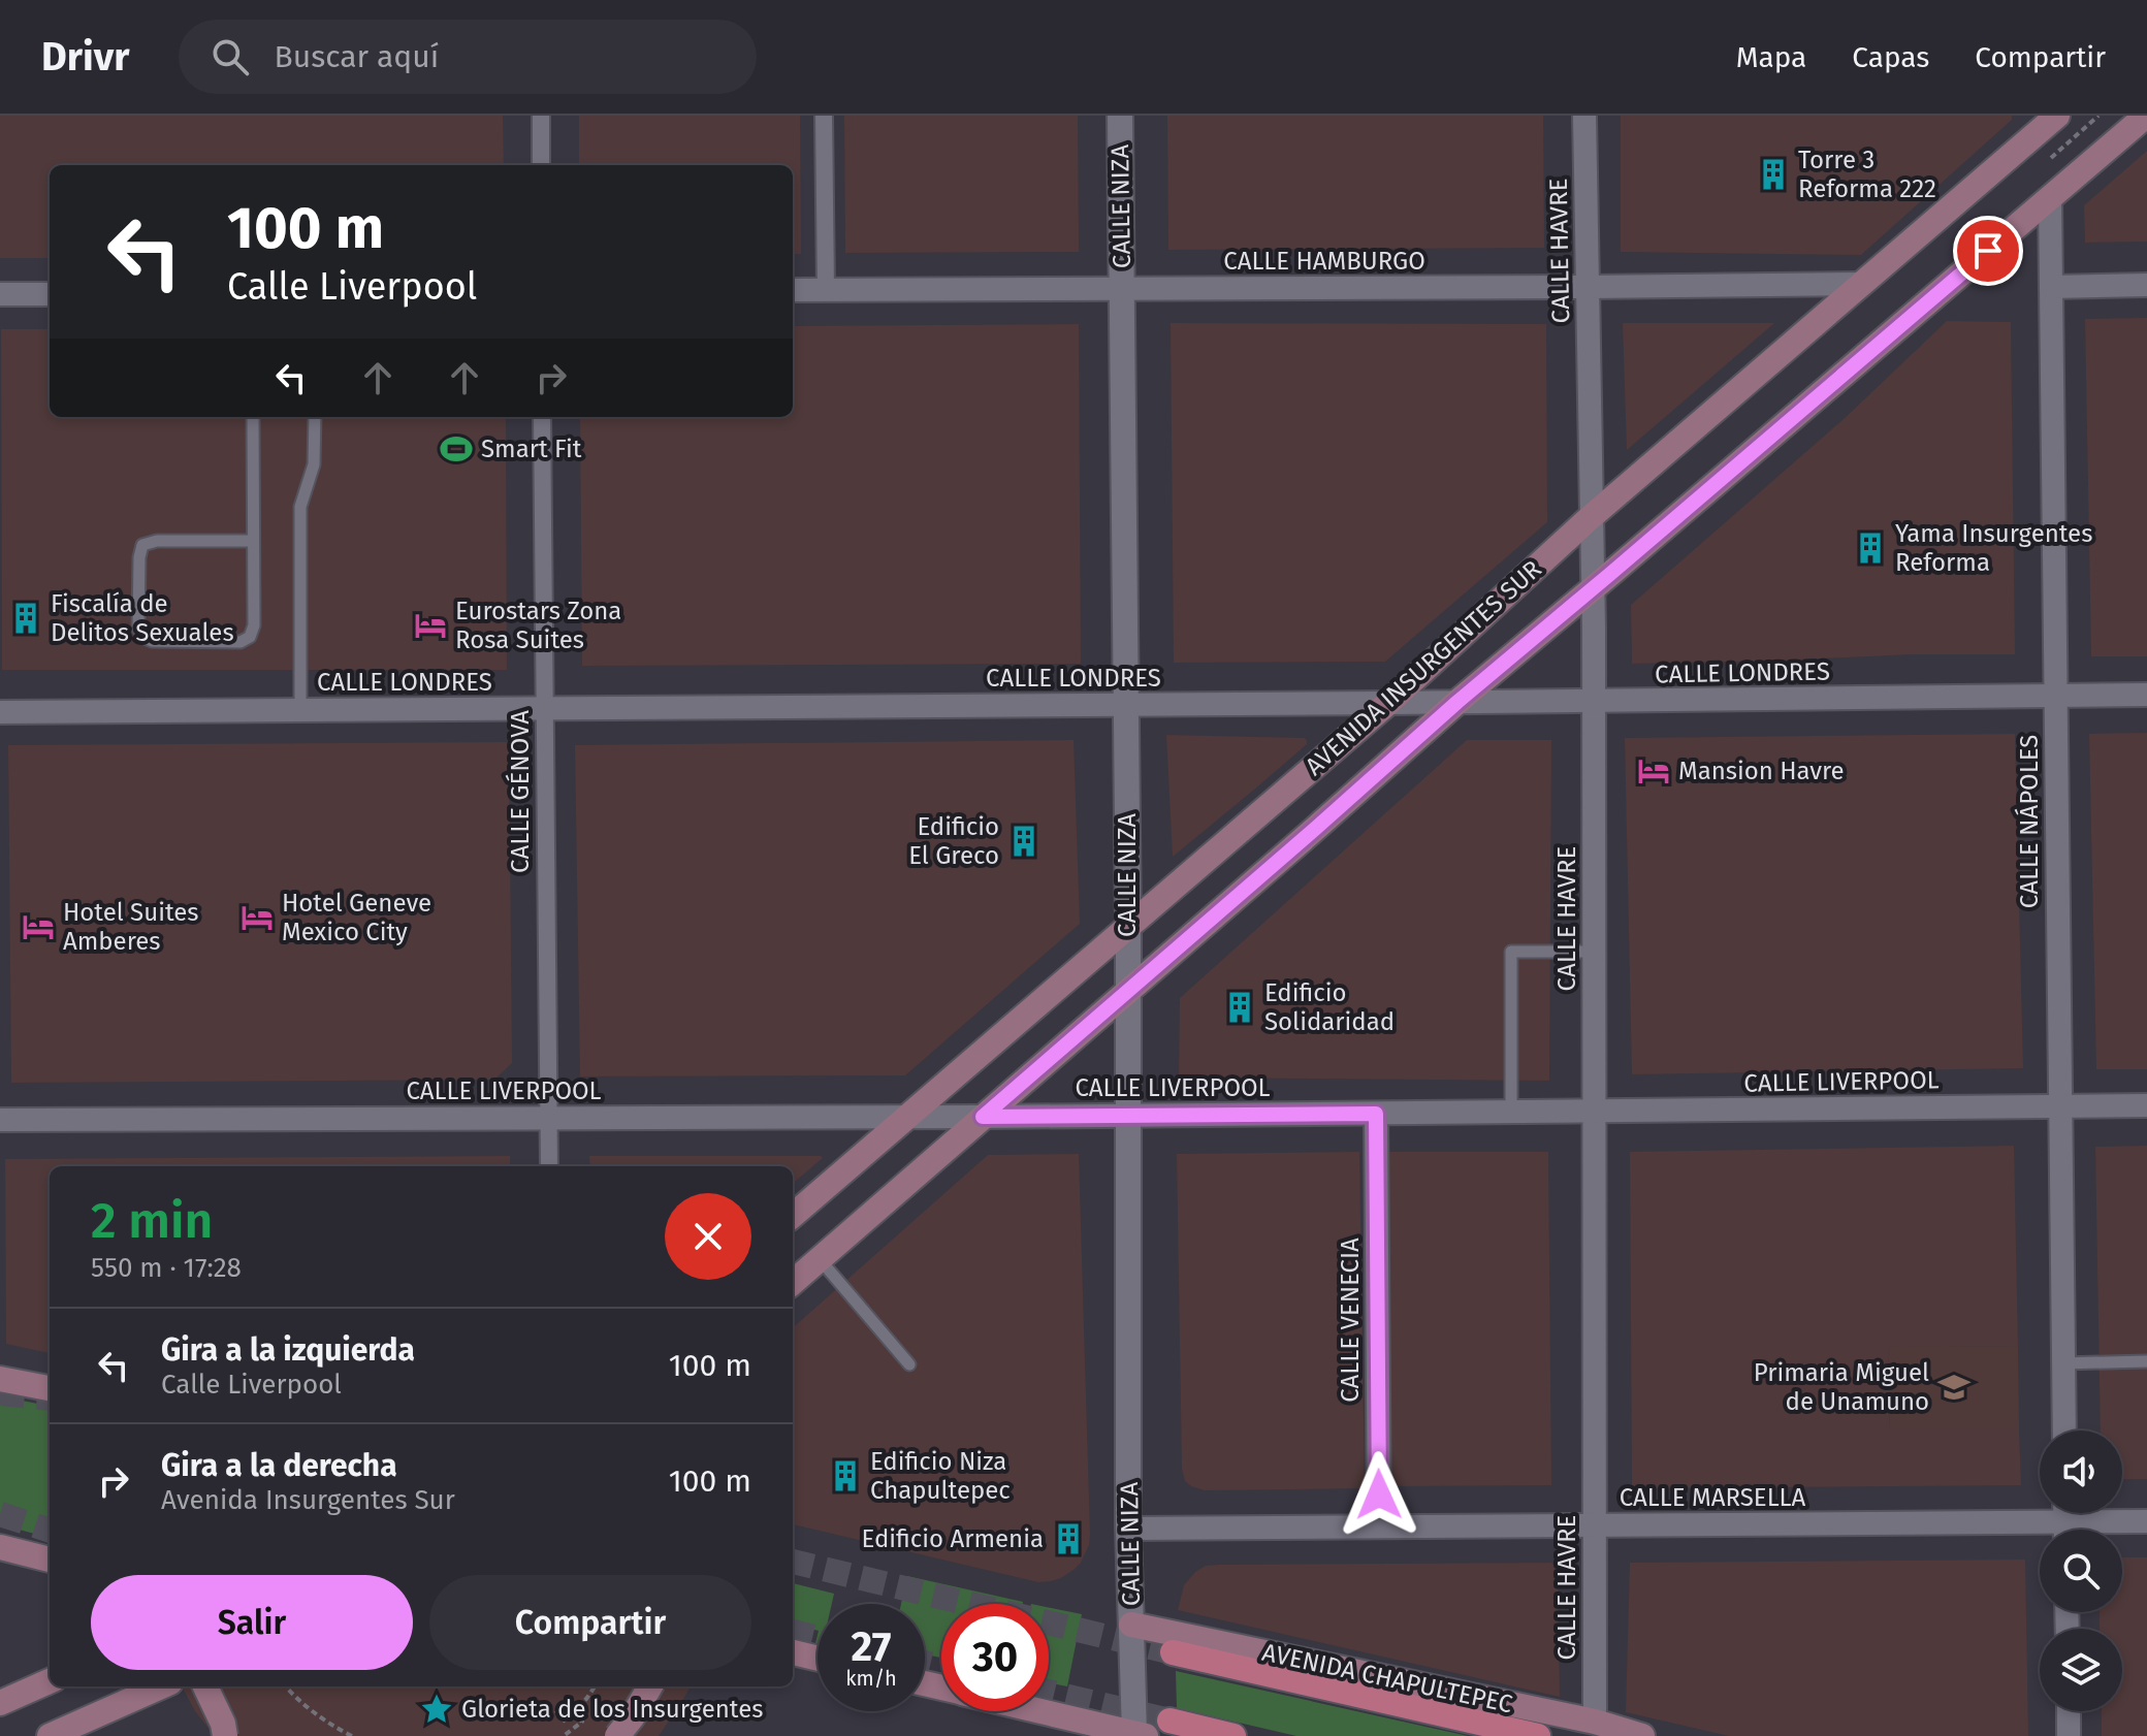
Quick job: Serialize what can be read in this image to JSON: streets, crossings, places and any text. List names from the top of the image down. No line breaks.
{"streets":{"main road":["AVENIDA INSURGENTES SUR","AVENIDA CHAPULTEPEC"],"street":["CALLE NIZA","CALLE HAVRE","CALLE HAMBURGO","CALLE LONDRES","CALLE GÉNOVA","CALLE NÁPOLES","CALLE LIVERPOOL","CALLE VENECIA","CALLE MARSELLA"]},"crossings":[["CALLE NIZA","CALLE HAMBURGO"],["CALLE NIZA","AVENIDA INSURGENTES SUR"],["CALLE NIZA","CALLE LONDRES"],["CALLE NIZA","CALLE LIVERPOOL"],["CALLE NIZA","CALLE MARSELLA"],["CALLE NIZA","AVENIDA CHAPULTEPEC"],["CALLE HAVRE","CALLE HAMBURGO"],["CALLE HAVRE","AVENIDA INSURGENTES SUR"],["CALLE HAVRE","CALLE LONDRES"],["CALLE HAVRE","CALLE LIVERPOOL"],["CALLE HAVRE","CALLE MARSELLA"],["CALLE HAVRE","AVENIDA CHAPULTEPEC"],["CALLE HAMBURGO","AVENIDA INSURGENTES SUR"],["AVENIDA INSURGENTES SUR","CALLE LONDRES"],["AVENIDA INSURGENTES SUR","CALLE NÁPOLES"],["AVENIDA INSURGENTES SUR","CALLE LIVERPOOL"],["CALLE LONDRES","CALLE GÉNOVA"],["CALLE LONDRES","CALLE NÁPOLES"],["CALLE GÉNOVA","CALLE LIVERPOOL"],["CALLE NÁPOLES","CALLE LIVERPOOL"],["CALLE LIVERPOOL","CALLE VENECIA"],["CALLE VENECIA","CALLE MARSELLA"]],"places":{"building":["Torre 3 Reforma 222","Yama Insurgentes Reforma","Fiscalía de Delitos Sexuales","Edificio El Greco","Edificio Solidaridad","Edificio Niza Chapultepec","Edificio Armenia"],"sports":["Smart Fit"],"hotel":["Eurostars Zona Rosa Suites","Mansion Havre","Hotel Geneve Mexico City","Hotel Suites Amberes"],"school or university":["Primaria Miguel de Unamuno"],"place":["Glorieta de los Insurgentes"]},"page":{"header":"Drivr","search":"Buscar aquí","nav":["Mapa","Capas","Compartir"],"turn":["100 m","Calle Liverpool"],"heading":["2 min","550 m · 17:28"],"list":[{"name":"Gira a la izquierda","note":"Calle Liverpool","value":"100 m"},{"name":"Gira a la derecha","note":"Avenida Insurgentes Sur","value":"100 m"}],"buttons":["Salir","Compartir"],"speed":"27 km/h","limit":"30"}}
